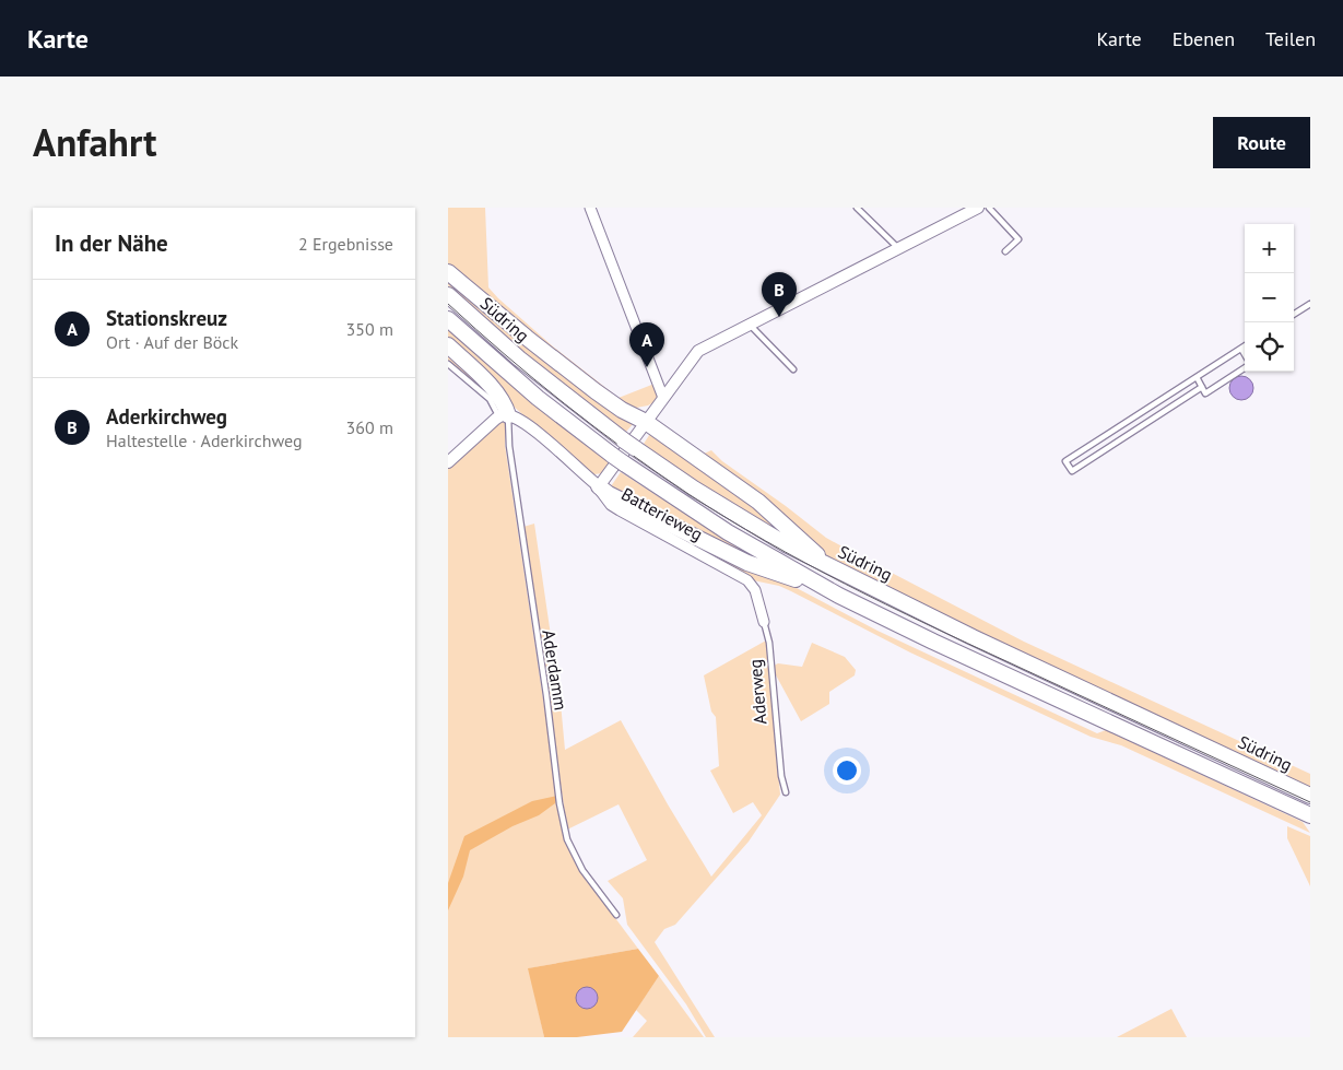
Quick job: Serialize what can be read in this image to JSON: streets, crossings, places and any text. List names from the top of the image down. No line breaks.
{"streets":{"main road":["Südring"],"street":["Batterieweg","Aderweg"],"lane":["Aderdamm"]},"crossings":[["Batterieweg","Aderdamm"],["Batterieweg","Aderweg"]],"page":{"header":"Karte","nav":["Karte","Ebenen","Teilen"],"title":"Anfahrt","buttons":"Route","heading":["In der Nähe","2 Ergebnisse"],"map_buttons":["+","−"],"pins":["B","A"],"list":[{"mark":"A","name":"Stationskreuz","note":"Ort · Auf der Böck","value":"350 m"},{"mark":"B","name":"Aderkirchweg","note":"Haltestelle · Aderkirchweg","value":"360 m"}]}}
